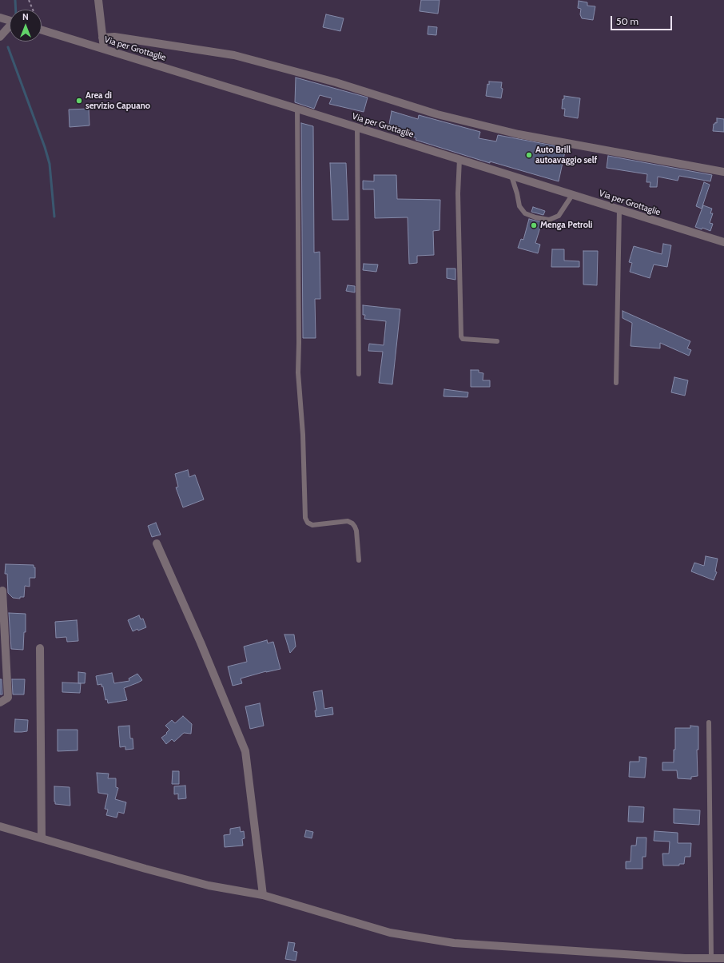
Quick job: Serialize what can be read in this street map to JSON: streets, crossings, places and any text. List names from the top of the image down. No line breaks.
{"streets":{"street":["Via per Grottaglie"]},"places":["Area di servizio Capuano","Auto Brill autoavaggio self","Menga Petroli"],"scale_bar":"50 m","north":"top"}
